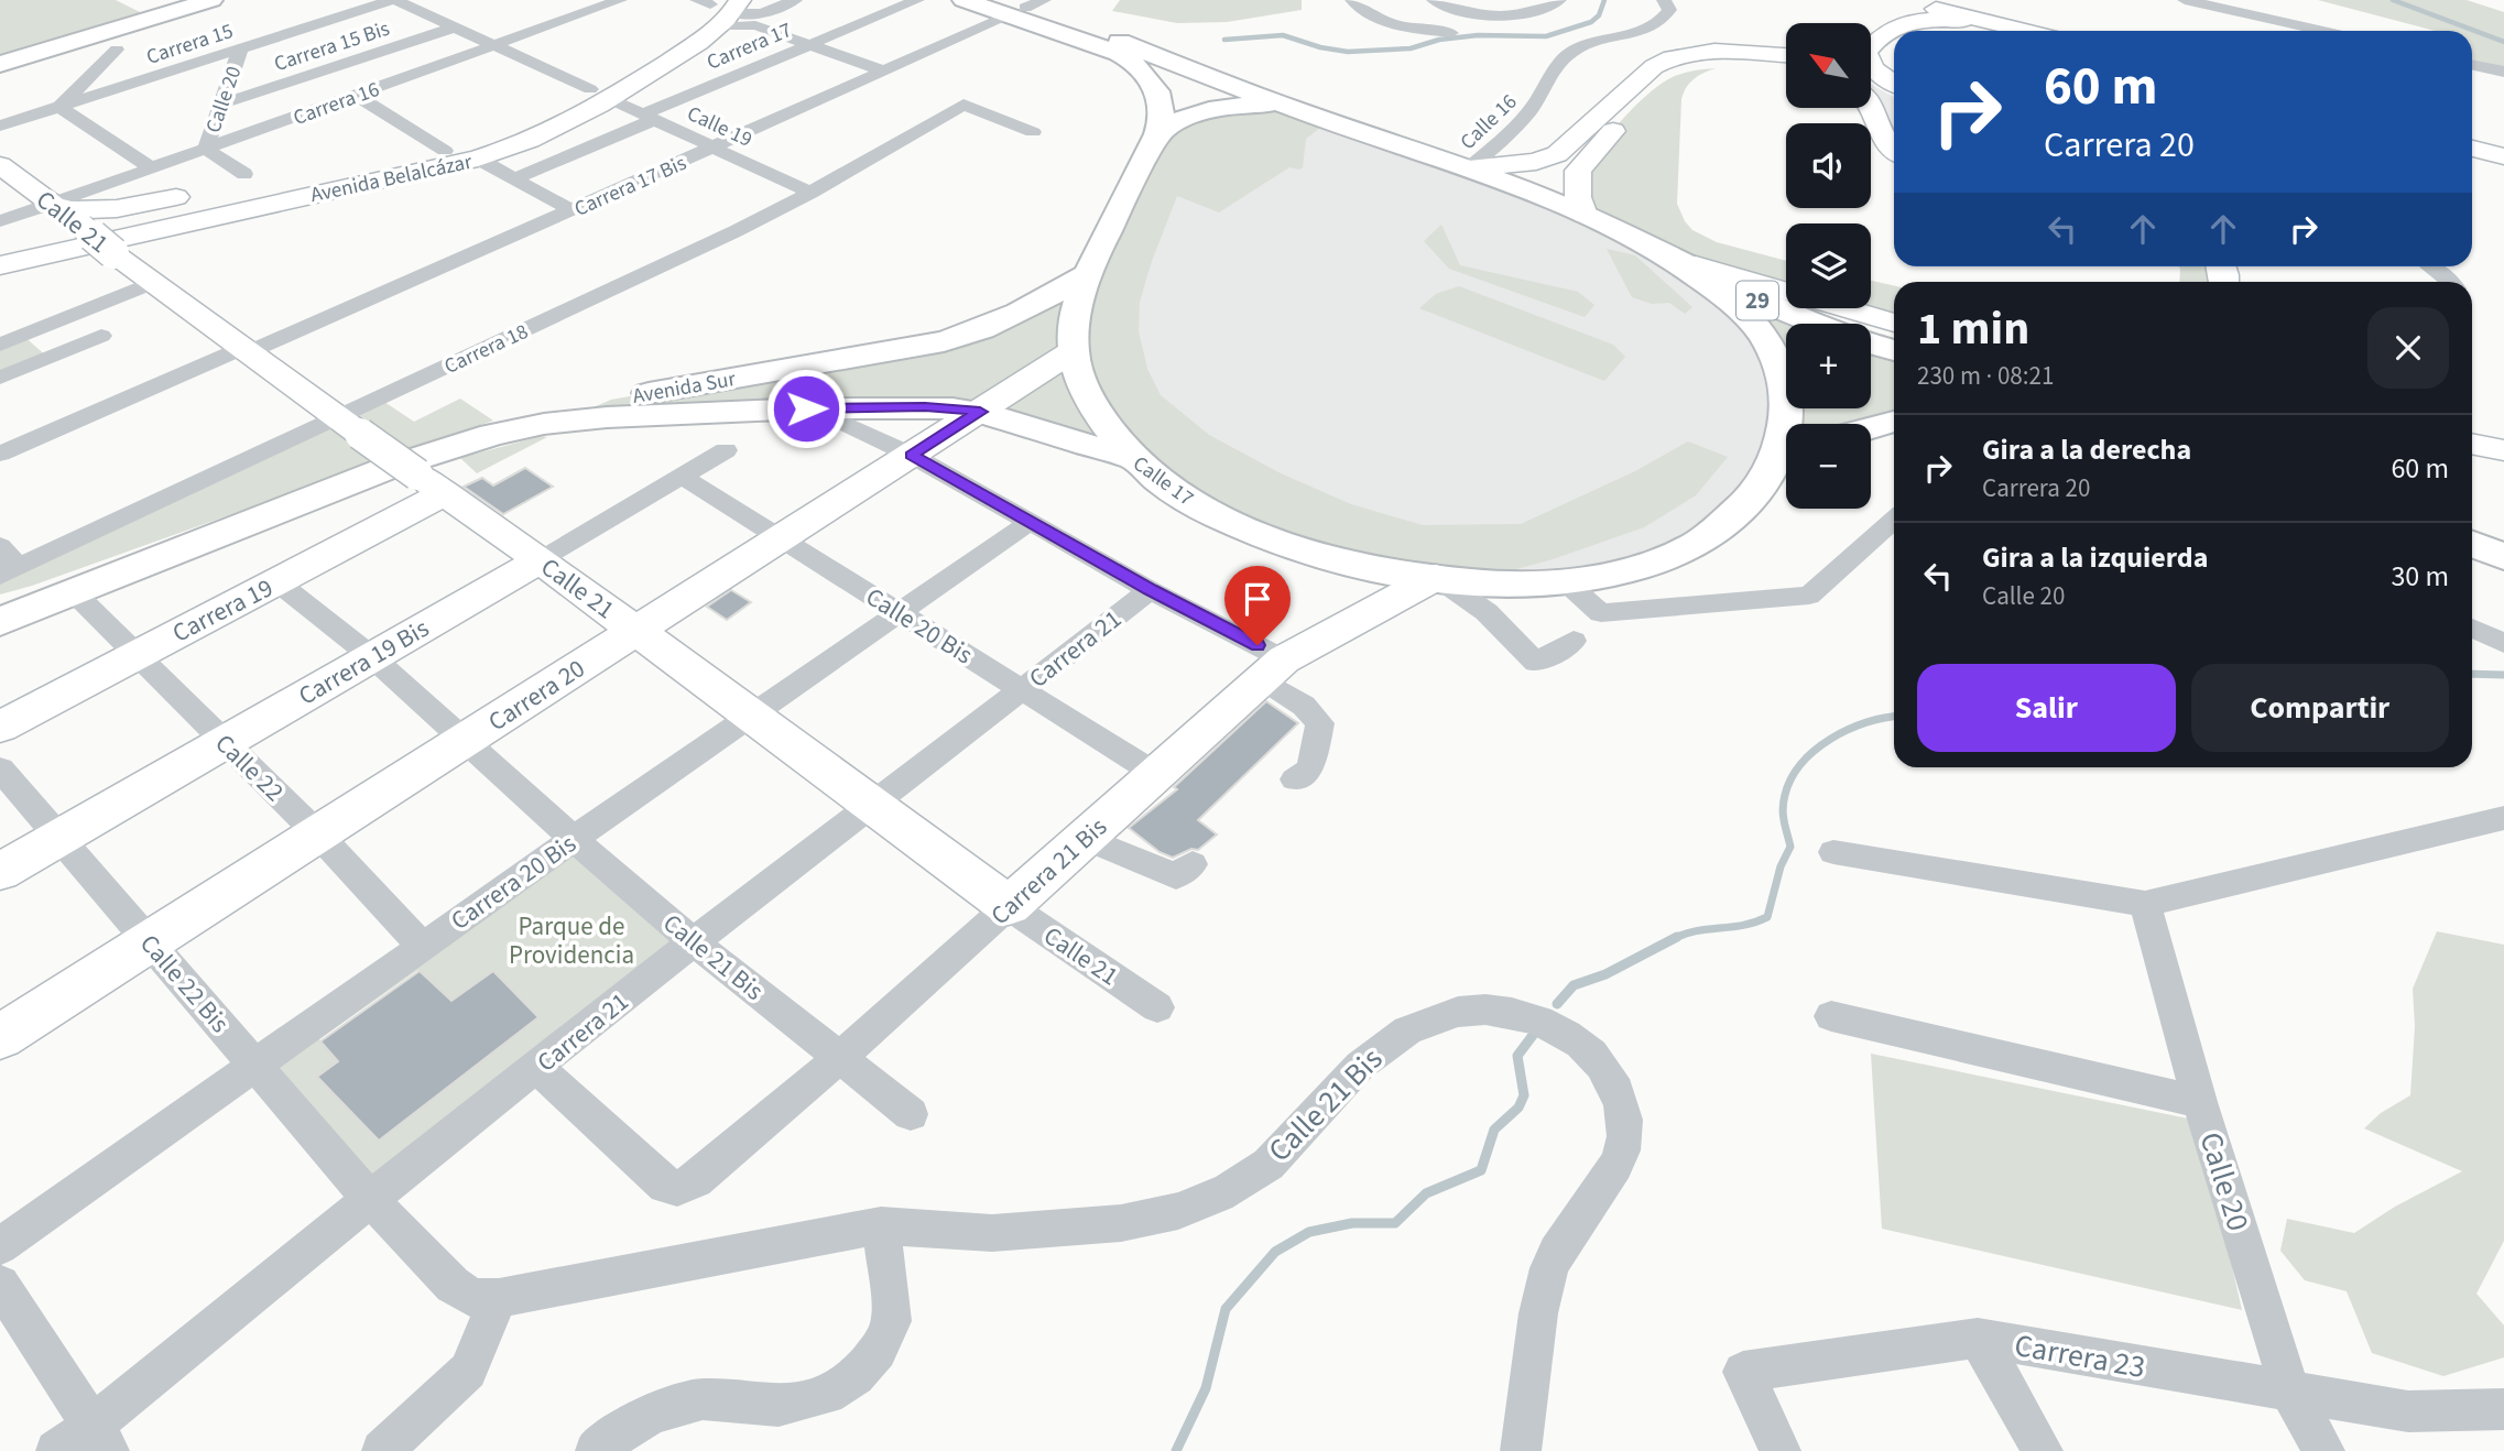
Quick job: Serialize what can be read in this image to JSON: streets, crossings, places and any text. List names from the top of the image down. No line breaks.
{"streets":{"main road":["Avenida Belalcázar","Calle 21","29","Avenida Sur","Calle 17","Carrera 19","Carrera 19 Bis","Carrera 20","Carrera 21 Bis"],"street":["Carrera 15","Carrera 15 Bis","Carrera 17","Calle 20","Carrera 16","Calle 16","Calle 19","Carrera 17 Bis","Carrera 18","Calle 20 Bis","Carrera 21","Calle 22","Carrera 20 Bis","Calle 21 Bis","Calle 22 Bis","Carrera 23"]},"crossings":[["Carrera 15","Calle 20"],["Carrera 15","Calle 19"],["Carrera 15 Bis","Calle 20"],["Carrera 15 Bis","Calle 19"],["Carrera 17","Calle 19"],["Calle 20","Carrera 16"],["Calle 20","Carrera 23"],["Carrera 16","Calle 19"],["Carrera 16","Calle 21"],["Calle 16","Calle 17"],["Calle 19","Avenida Belalcázar"],["Calle 19","Carrera 17 Bis"],["Calle 19","Carrera 18"],["Carrera 17 Bis","Calle 21"],["Carrera 17 Bis","Calle 17"],["Calle 21","Carrera 18"],["Calle 21","Carrera 19"],["Calle 21","Carrera 21"],["Calle 21","Carrera 19 Bis"],["Calle 21","Carrera 20"],["Calle 21","Carrera 21 Bis"],["Calle 21","Carrera 20 Bis"],["Carrera 18","Avenida Sur"],["Avenida Sur","Calle 17"],["Avenida Sur","Carrera 20"],["Avenida Sur","Calle 22"],["Calle 17","Carrera 20"],["Calle 17","Carrera 21 Bis"],["Carrera 19","Calle 22"],["Carrera 19","Calle 21 Bis"],["Calle 20 Bis","Carrera 21"],["Calle 20 Bis","Carrera 19 Bis"],["Calle 20 Bis","Carrera 20"],["Calle 20 Bis","Carrera 21 Bis"],["Calle 20 Bis","Carrera 20 Bis"],["Carrera 21","Carrera 21 Bis"],["Carrera 21","Calle 21 Bis"],["Carrera 21","Calle 22 Bis"],["Carrera 19 Bis","Calle 22"],["Carrera 19 Bis","Calle 21 Bis"],["Carrera 19 Bis","Calle 22 Bis"],["Carrera 20","Calle 22"],["Carrera 20","Calle 21 Bis"],["Carrera 20","Calle 22 Bis"],["Calle 22","Carrera 20 Bis"],["Carrera 21 Bis","Calle 21 Bis"],["Carrera 20 Bis","Calle 21 Bis"],["Carrera 20 Bis","Calle 22 Bis"],["Calle 21 Bis","Calle 22 Bis"]],"parks":["Parque de Providencia"],"north":"top left","page":{"map_buttons":["+","−"],"turn":["60 m","Carrera 20"],"heading":["1 min","230 m · 08:21"],"list":[{"name":"Gira a la derecha","note":"Carrera 20","value":"60 m"},{"name":"Gira a la izquierda","note":"Calle 20","value":"30 m"}],"buttons":["Salir","Compartir"]}}
